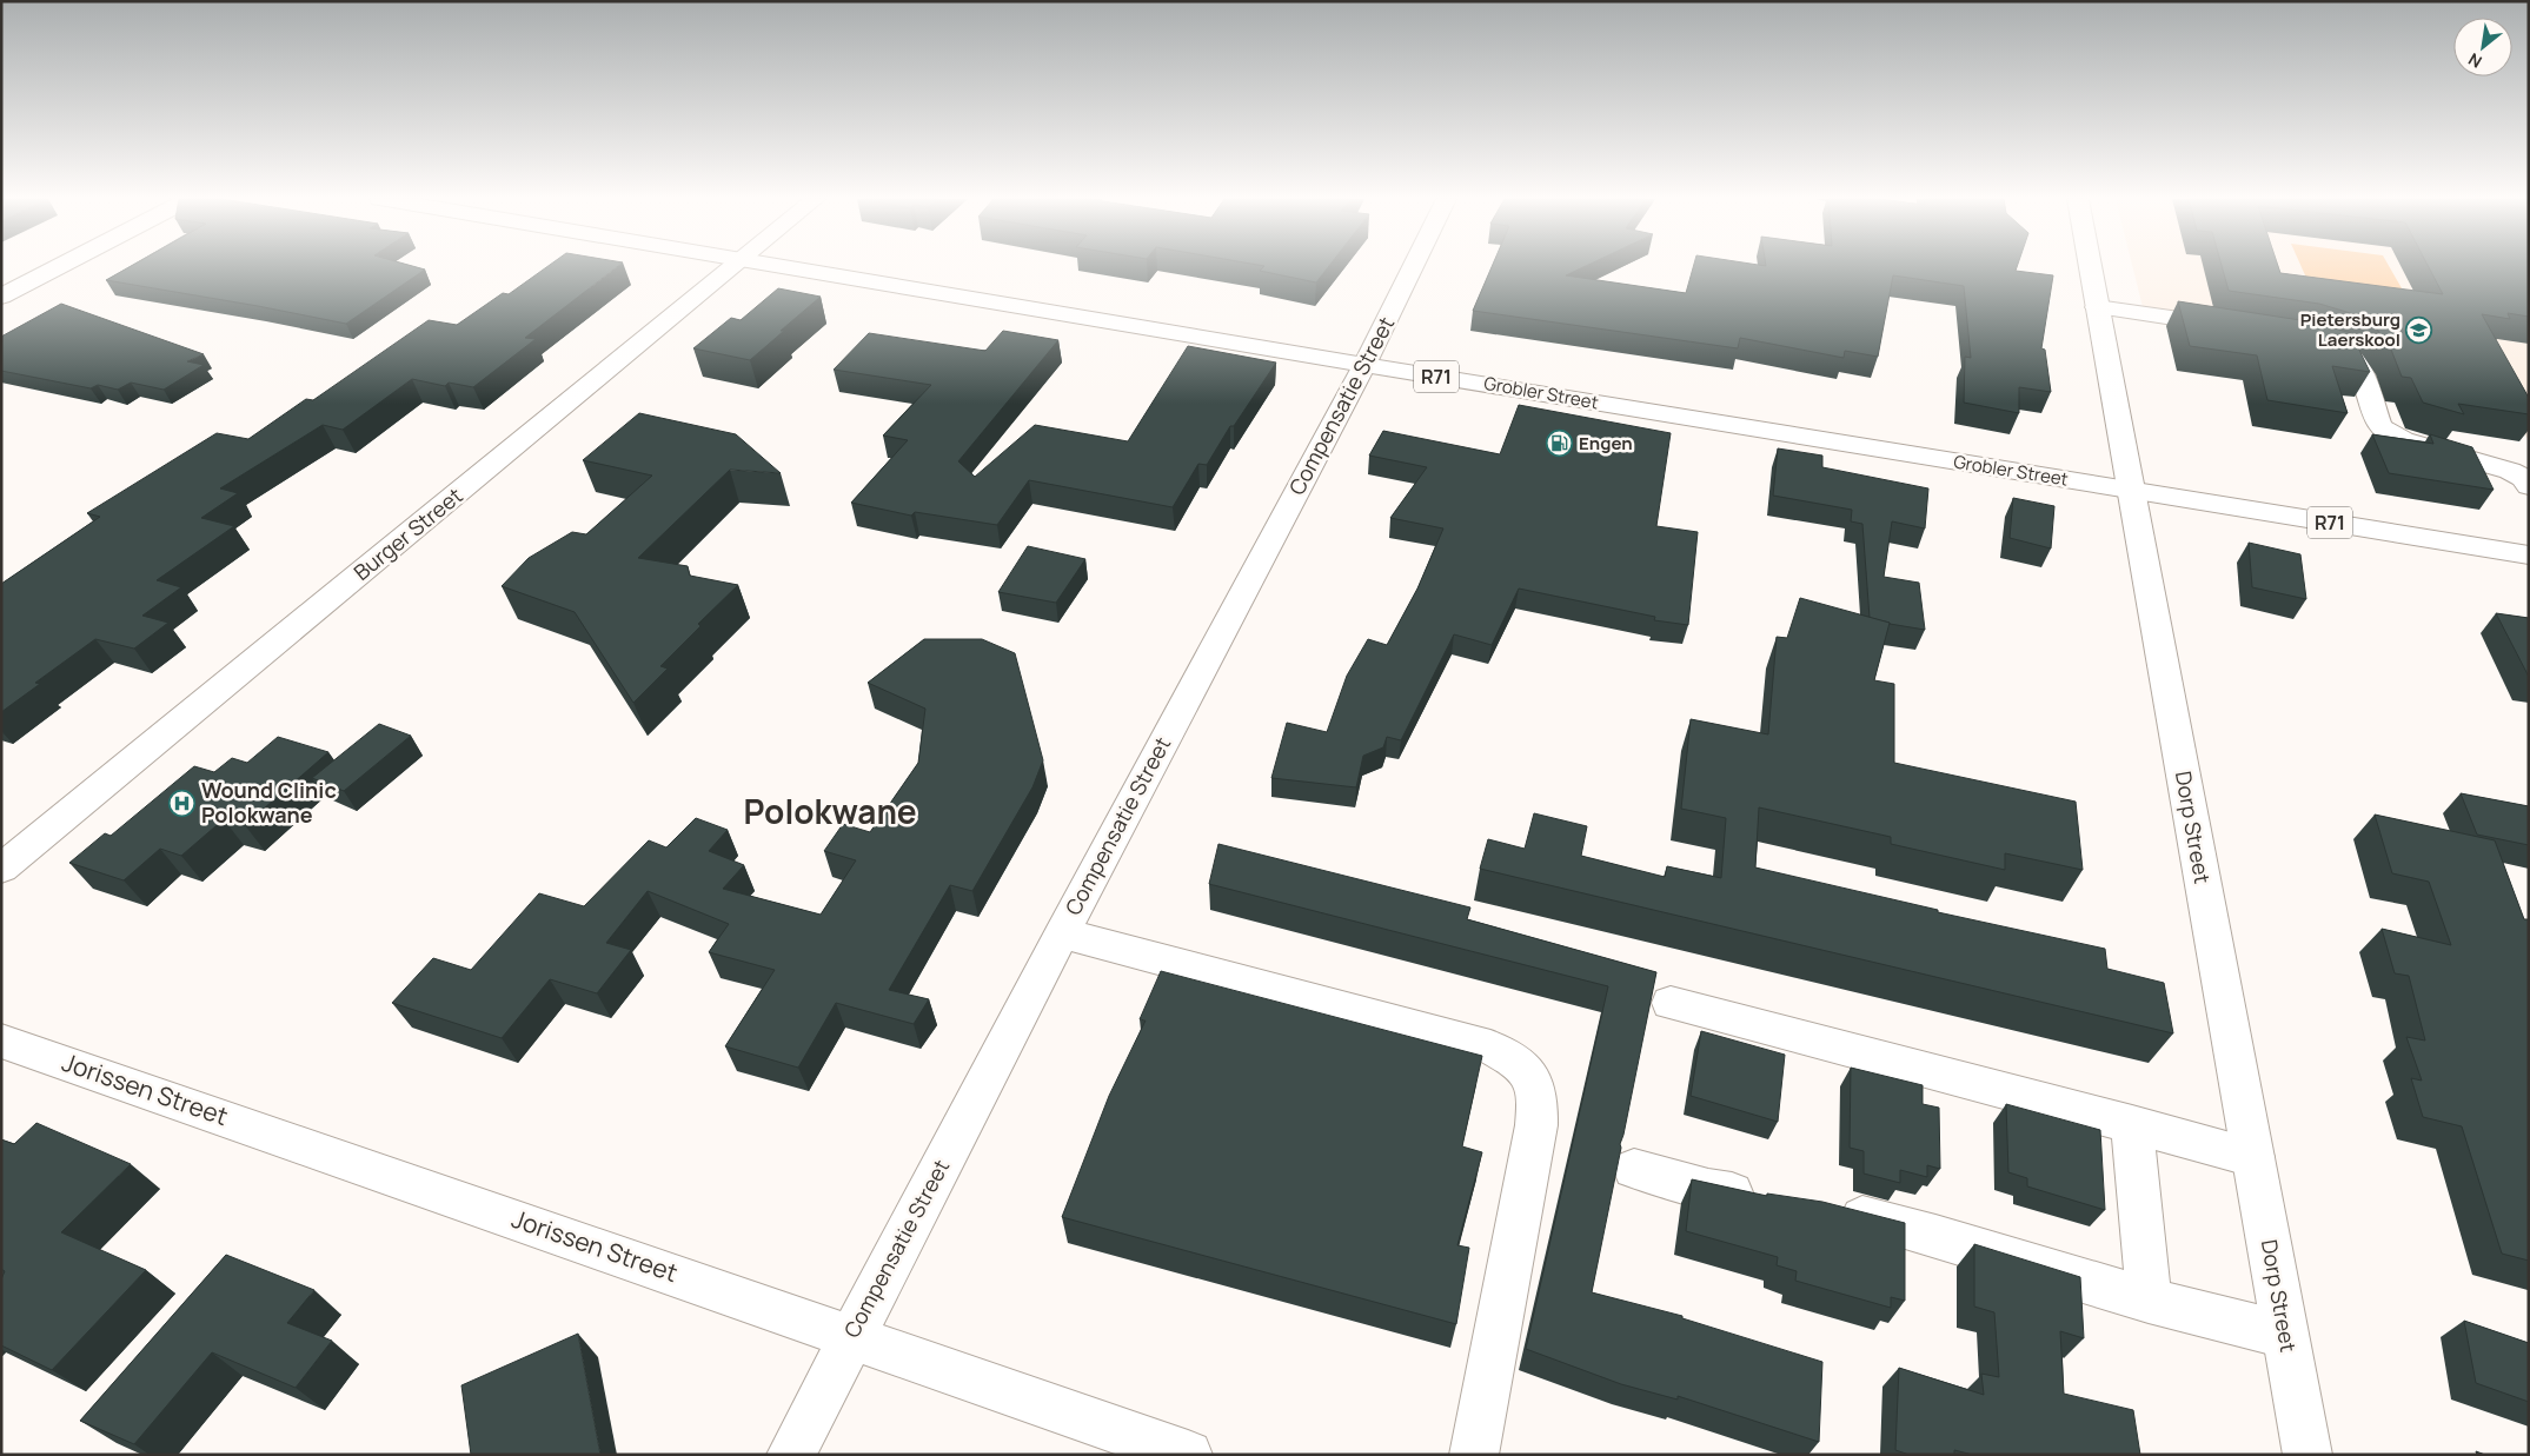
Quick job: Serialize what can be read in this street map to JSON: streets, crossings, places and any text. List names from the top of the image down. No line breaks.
{"streets":{"street":["R71","Grobler Street","Compensatie Street","Burger Street","Dorp Street","Jorissen Street"]},"crossings":[["Grobler Street","Compensatie Street"],["Grobler Street","Dorp Street"],["Compensatie Street","Jorissen Street"]],"districts":["Polokwane"],"places":{"school or university":["Pietersburg Laerskool"],"fuel station":["Engen"],"hospital":["Wound Clinic Polokwane"]},"north":"bottom left"}
